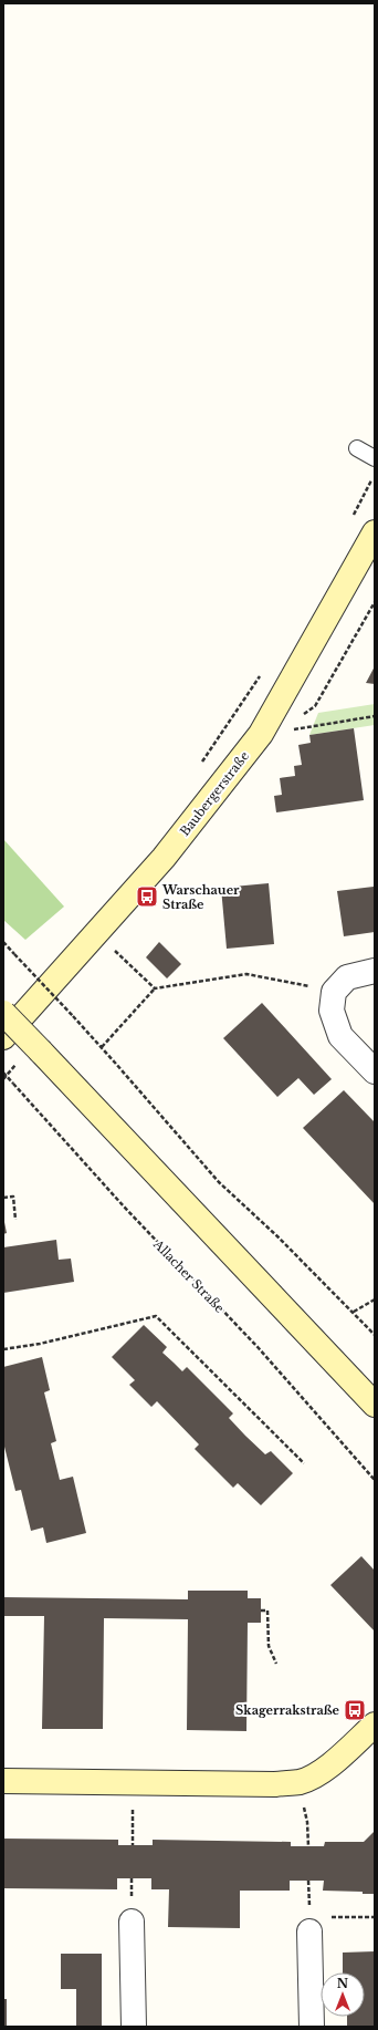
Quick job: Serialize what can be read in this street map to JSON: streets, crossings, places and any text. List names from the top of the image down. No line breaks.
{"streets":{"street":["Baubergerstraße"],"path":["Allacher Straße"]},"places":{"bus stop":["Warschauer Straße","Skagerrakstraße"]},"north":"top"}
